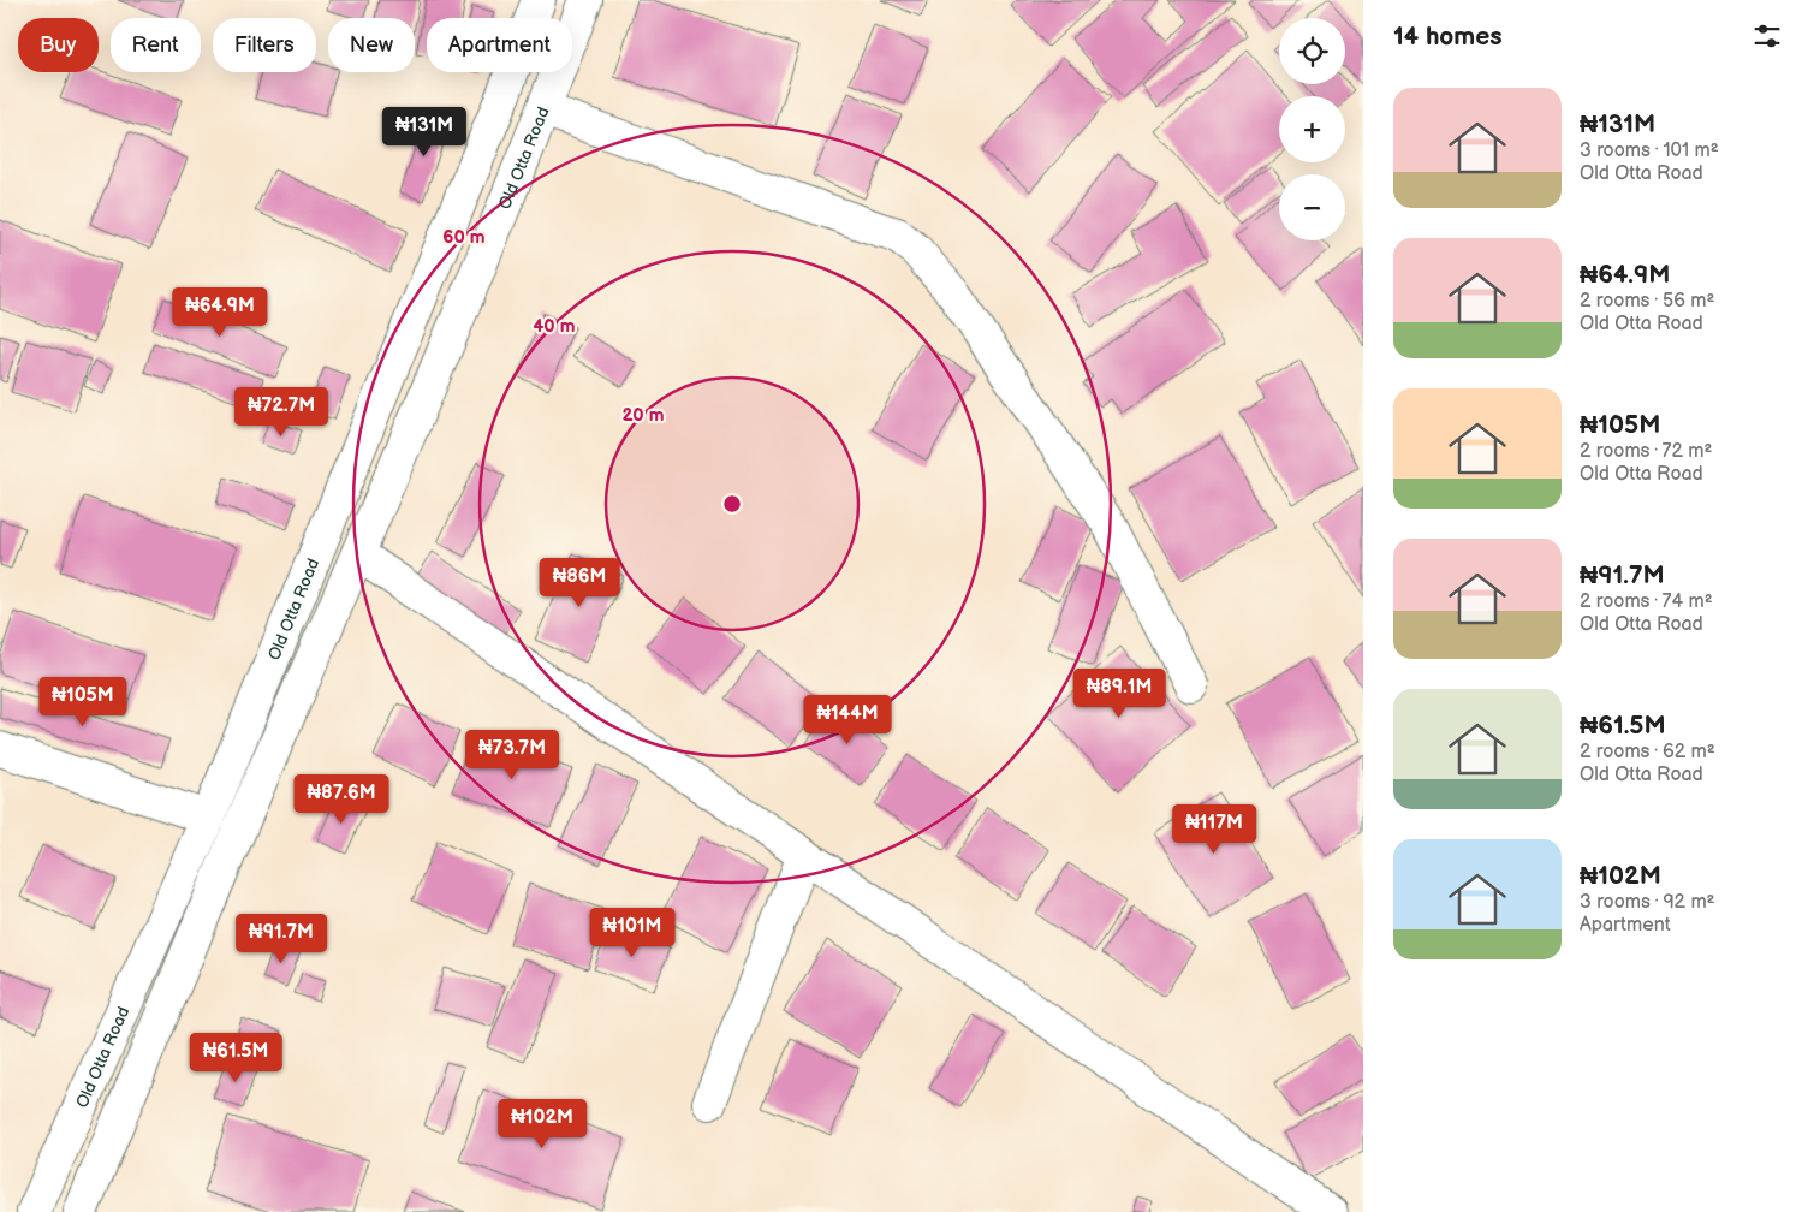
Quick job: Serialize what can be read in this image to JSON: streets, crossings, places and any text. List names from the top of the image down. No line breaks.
{"streets":{"street":["Old Otta Road"]},"page":{"heading":"14 homes","map_buttons":["+","−"],"chip":["Buy","Rent","Filters","New","Apartment"],"list":[{"name":"₦131M","note":"3 rooms · 101 m² · Old Otta Road"},{"name":"₦64.9M","note":"2 rooms · 56 m² · Old Otta Road"},{"name":"₦105M","note":"2 rooms · 72 m² · Old Otta Road"},{"name":"₦91.7M","note":"2 rooms · 74 m² · Old Otta Road"},{"name":"₦61.5M","note":"2 rooms · 62 m² · Old Otta Road"},{"name":"₦102M","note":"3 rooms · 92 m² · Apartment"}],"price":["₦131M","₦64.9M","₦72.7M","₦86M","₦89.1M","₦105M","₦144M","₦73.7M","₦87.6M","₦117M","₦101M","₦91.7M","₦61.5M","₦102M"]},"rings":["60 m","40 m","20 m"]}
